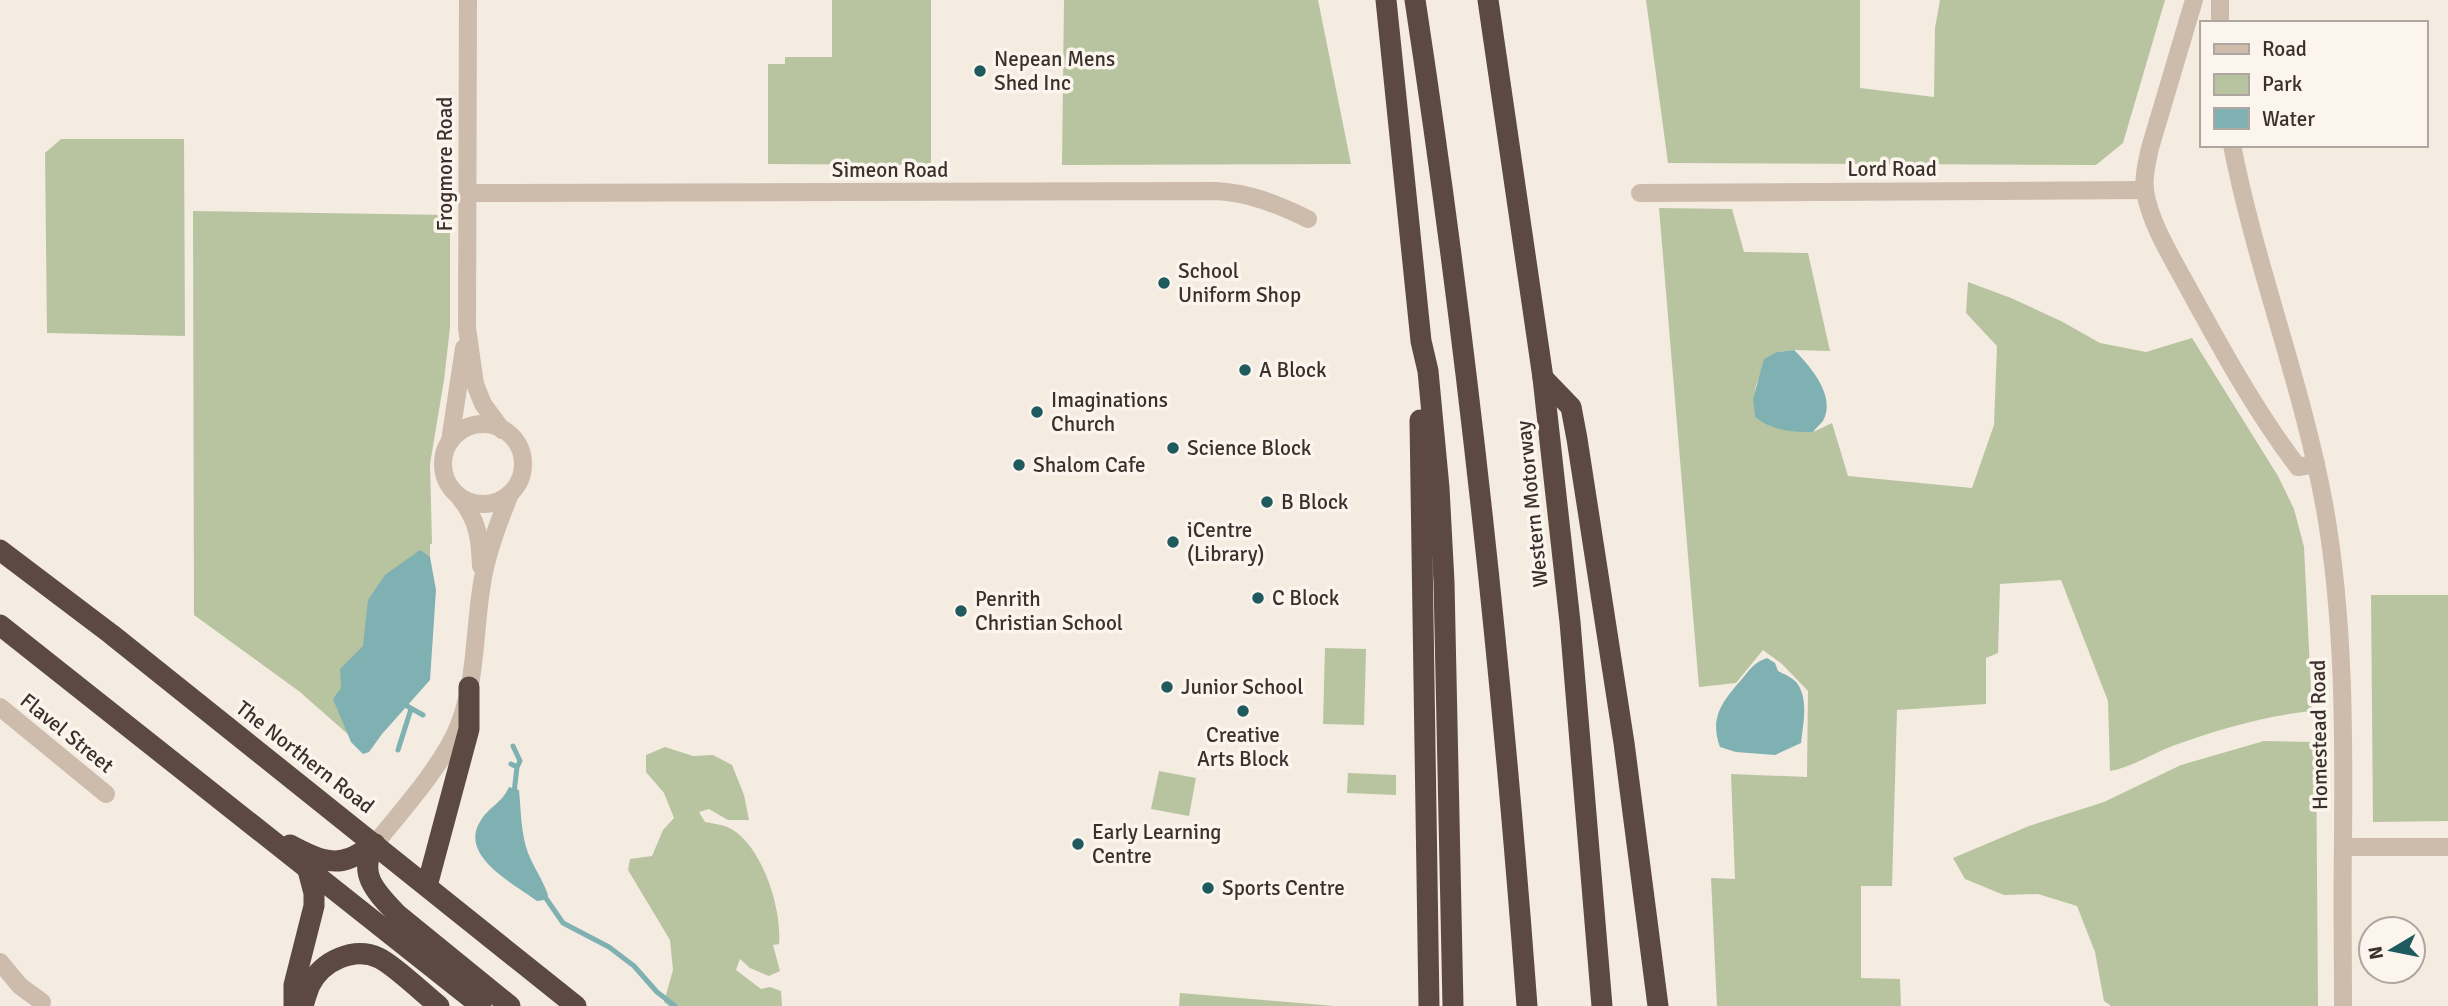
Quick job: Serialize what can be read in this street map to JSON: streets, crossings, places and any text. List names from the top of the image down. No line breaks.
{"streets":{"highway":["Western Motorway","The Northern Road"],"street":["Frogmore Road","Lord Road","Simeon Road","Flavel Street","Homestead Road"]},"crossings":[["Frogmore Road","Simeon Road"]],"places":["Nepean Mens Shed Inc","School Uniform Shop","A Block","Imaginations Church","Science Block","Shalom Cafe","B Block","iCentre (Library)","C Block","Penrith Christian School","Junior School","Creative Arts Block","Early Learning Centre","Sports Centre"],"legend":["Road","Park","Water"],"north":"left"}
